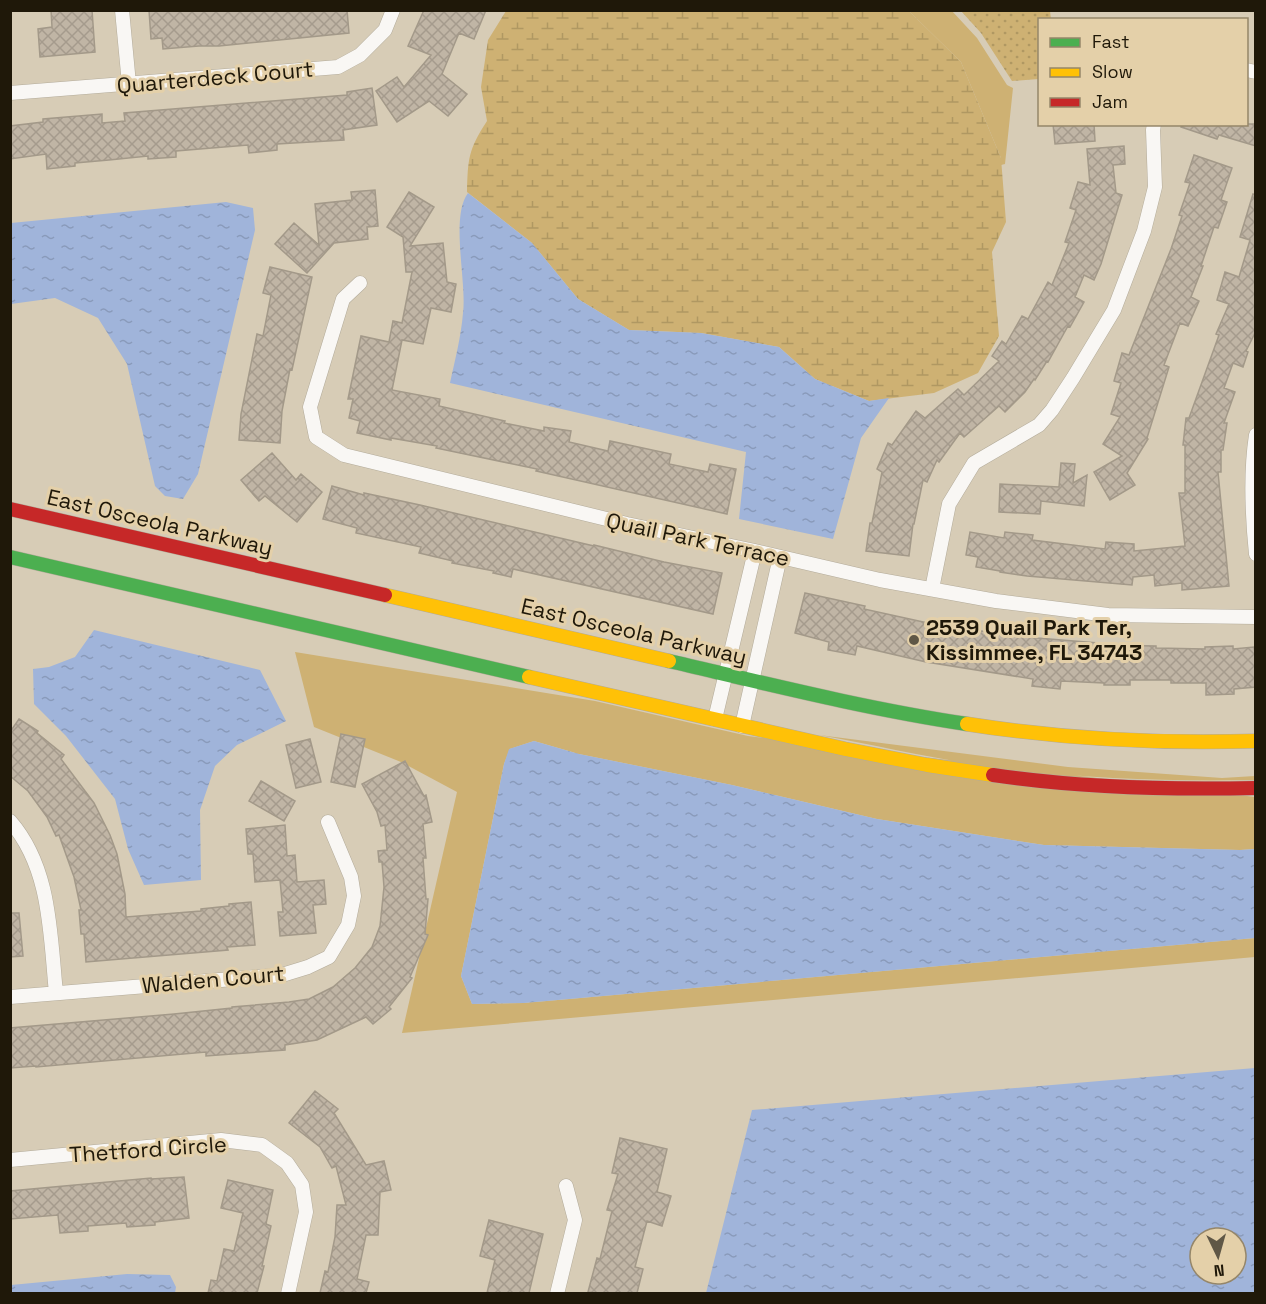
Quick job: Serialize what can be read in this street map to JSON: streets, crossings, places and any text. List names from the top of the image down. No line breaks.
{"streets":{"main road":["East Osceola Parkway"],"street":["Quarterdeck Court","Quail Park Terrace","Walden Court","Thetford Circle"]},"places":["2539 Quail Park Ter, Kissimmee, FL 34743"],"legend":["Fast","Slow","Jam"],"north":"bottom"}
